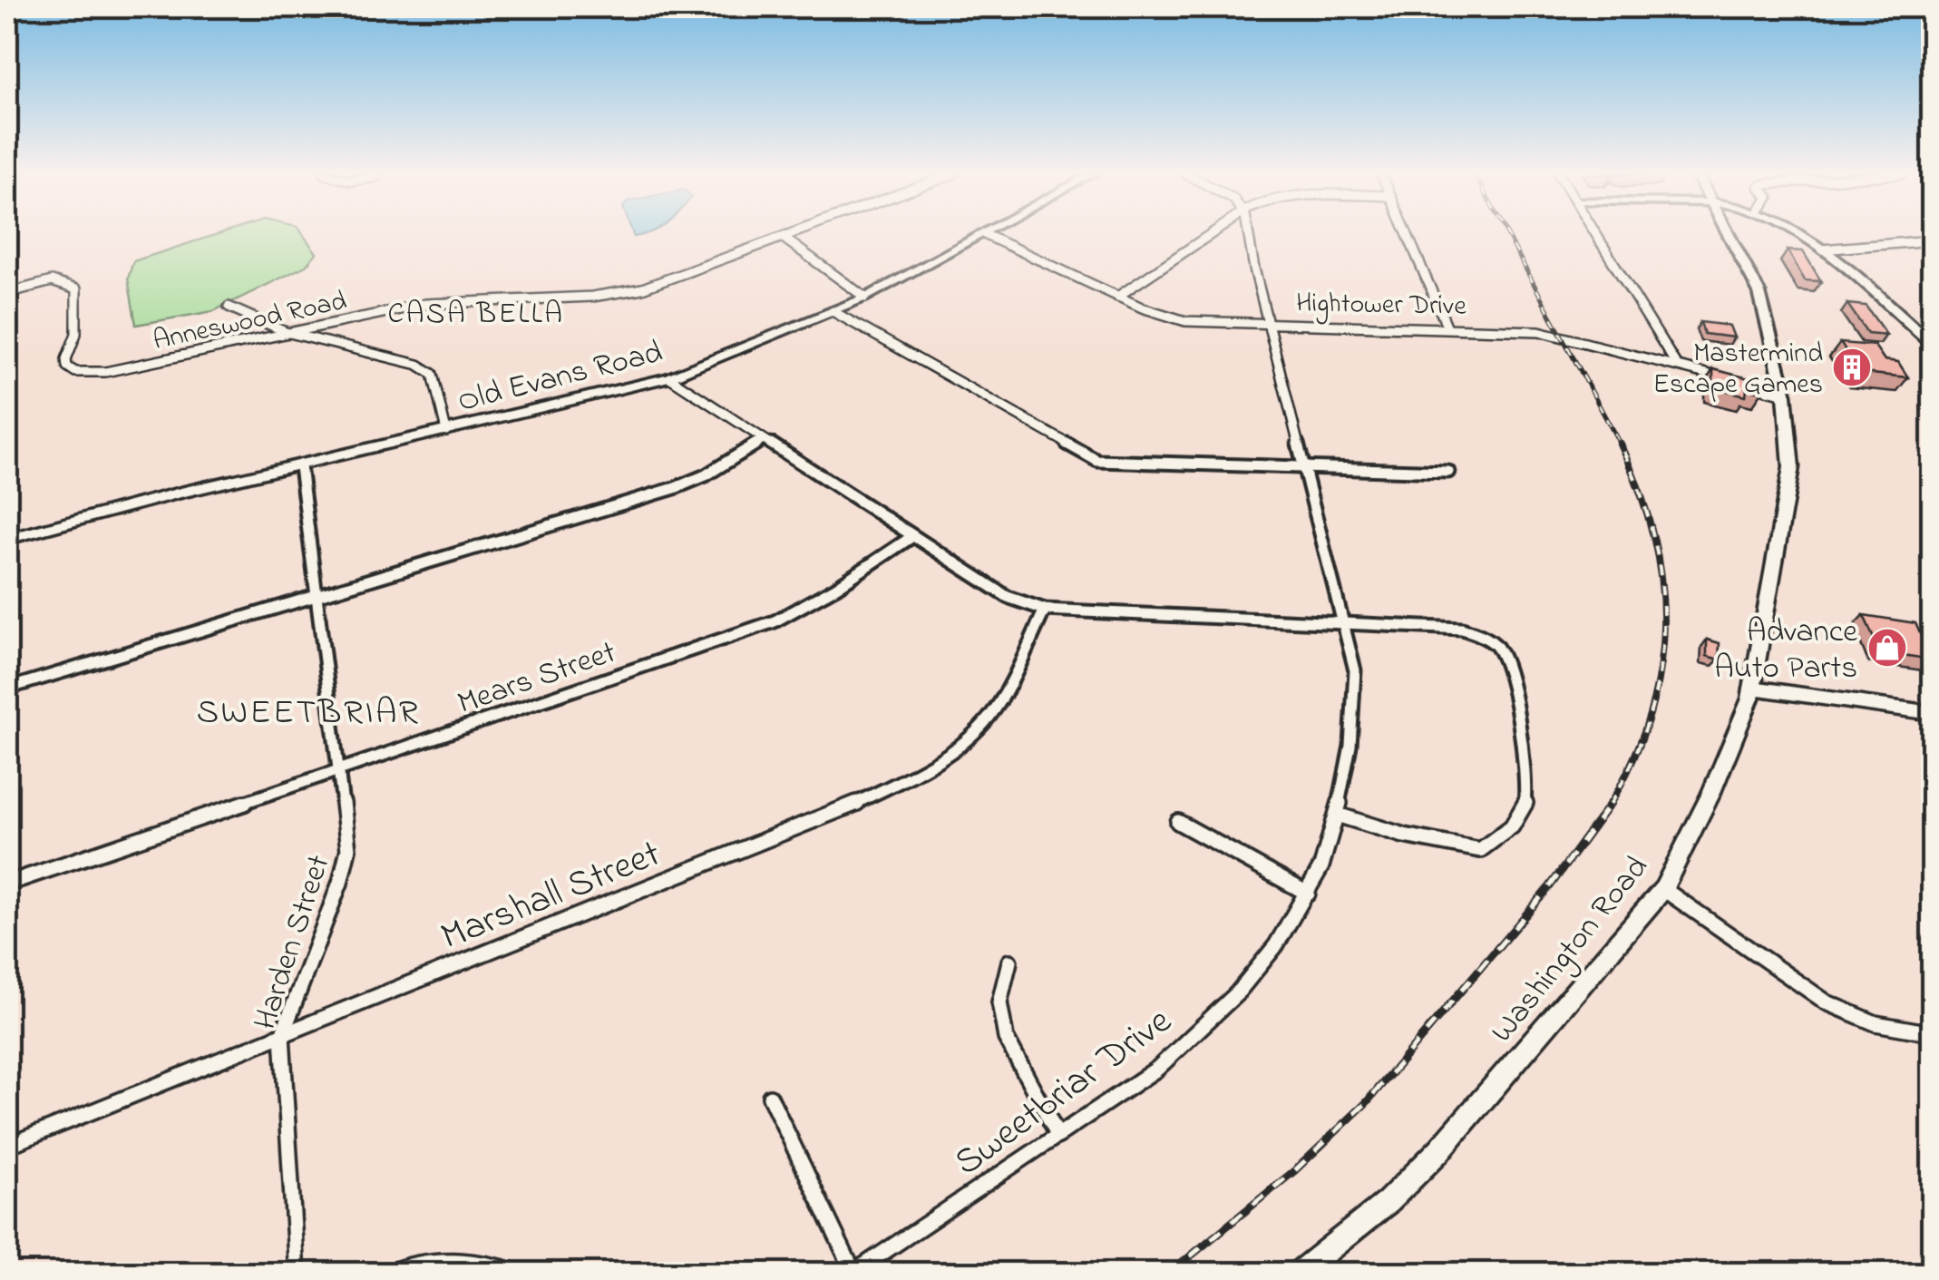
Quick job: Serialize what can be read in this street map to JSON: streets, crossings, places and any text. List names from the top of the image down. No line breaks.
{"streets":{"main road":["Washington Road"],"street":["Hightower Drive","Anneswood Road","Old Evans Road","Mears Street","Marshall Street","Harden Street","Sweetbriar Drive"]},"crossings":[["Hightower Drive","Old Evans Road"],["Hightower Drive","Washington Road"],["Hightower Drive","Sweetbriar Drive"],["Old Evans Road","Harden Street"],["Mears Street","Harden Street"],["Marshall Street","Harden Street"]],"districts":["CASA BELLA","SWEETBRIAR"],"places":{"building":["Mastermind Escape Games"],"shop":["Advance Auto Parts"]}}
